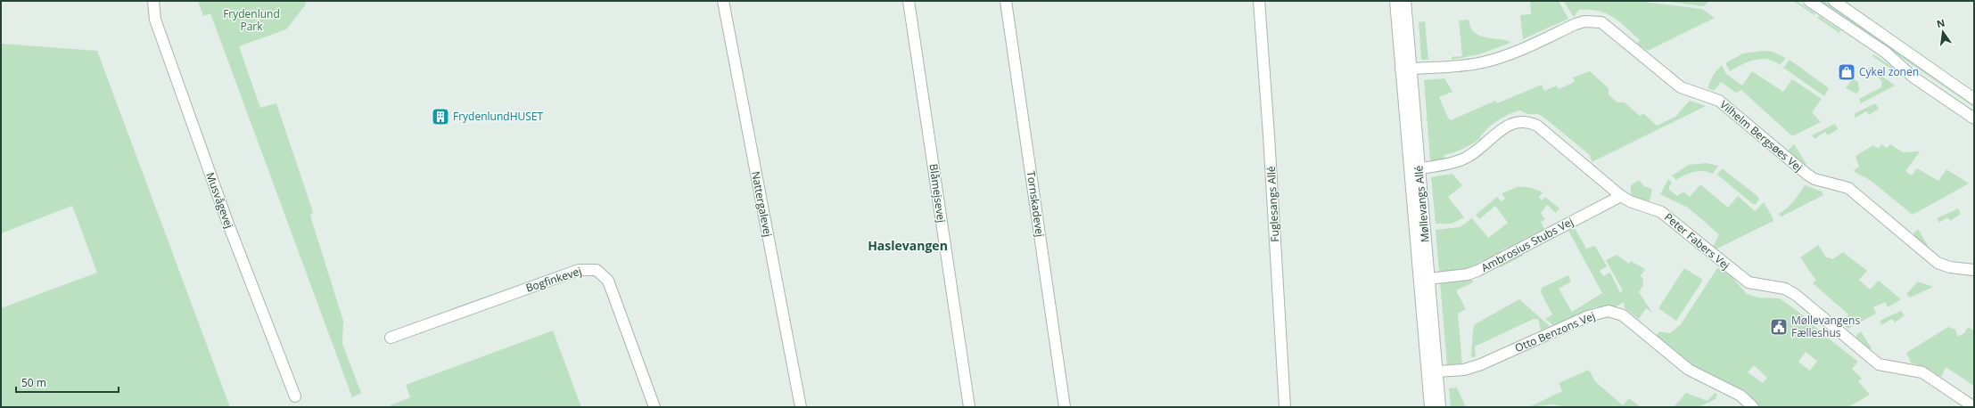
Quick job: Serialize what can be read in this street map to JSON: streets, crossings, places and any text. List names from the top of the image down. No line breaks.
{"streets":{"street":["Vilhelm Bergsøes Vej","Blåmejsevej","Musvågevej","Nattergalevej","Tornskadevej","Fuglesangs Allé","Møllevangs Allé","Peter Fabers Vej","Ambrosius Stubs Vej","Bogfinkevej","Otto Benzons Vej"]},"crossings":[["Vilhelm Bergsøes Vej","Møllevangs Allé"],["Møllevangs Allé","Peter Fabers Vej"],["Møllevangs Allé","Ambrosius Stubs Vej"],["Møllevangs Allé","Otto Benzons Vej"],["Peter Fabers Vej","Ambrosius Stubs Vej"]],"districts":["Haslevangen"],"parks":["Frydenlund Park"],"places":{"shop":["Cykel zonen"],"building":["FrydenlundHUSET"],"public building":["Møllevangens Fælleshus"]},"scale_bar":"50 m","north":"top"}
